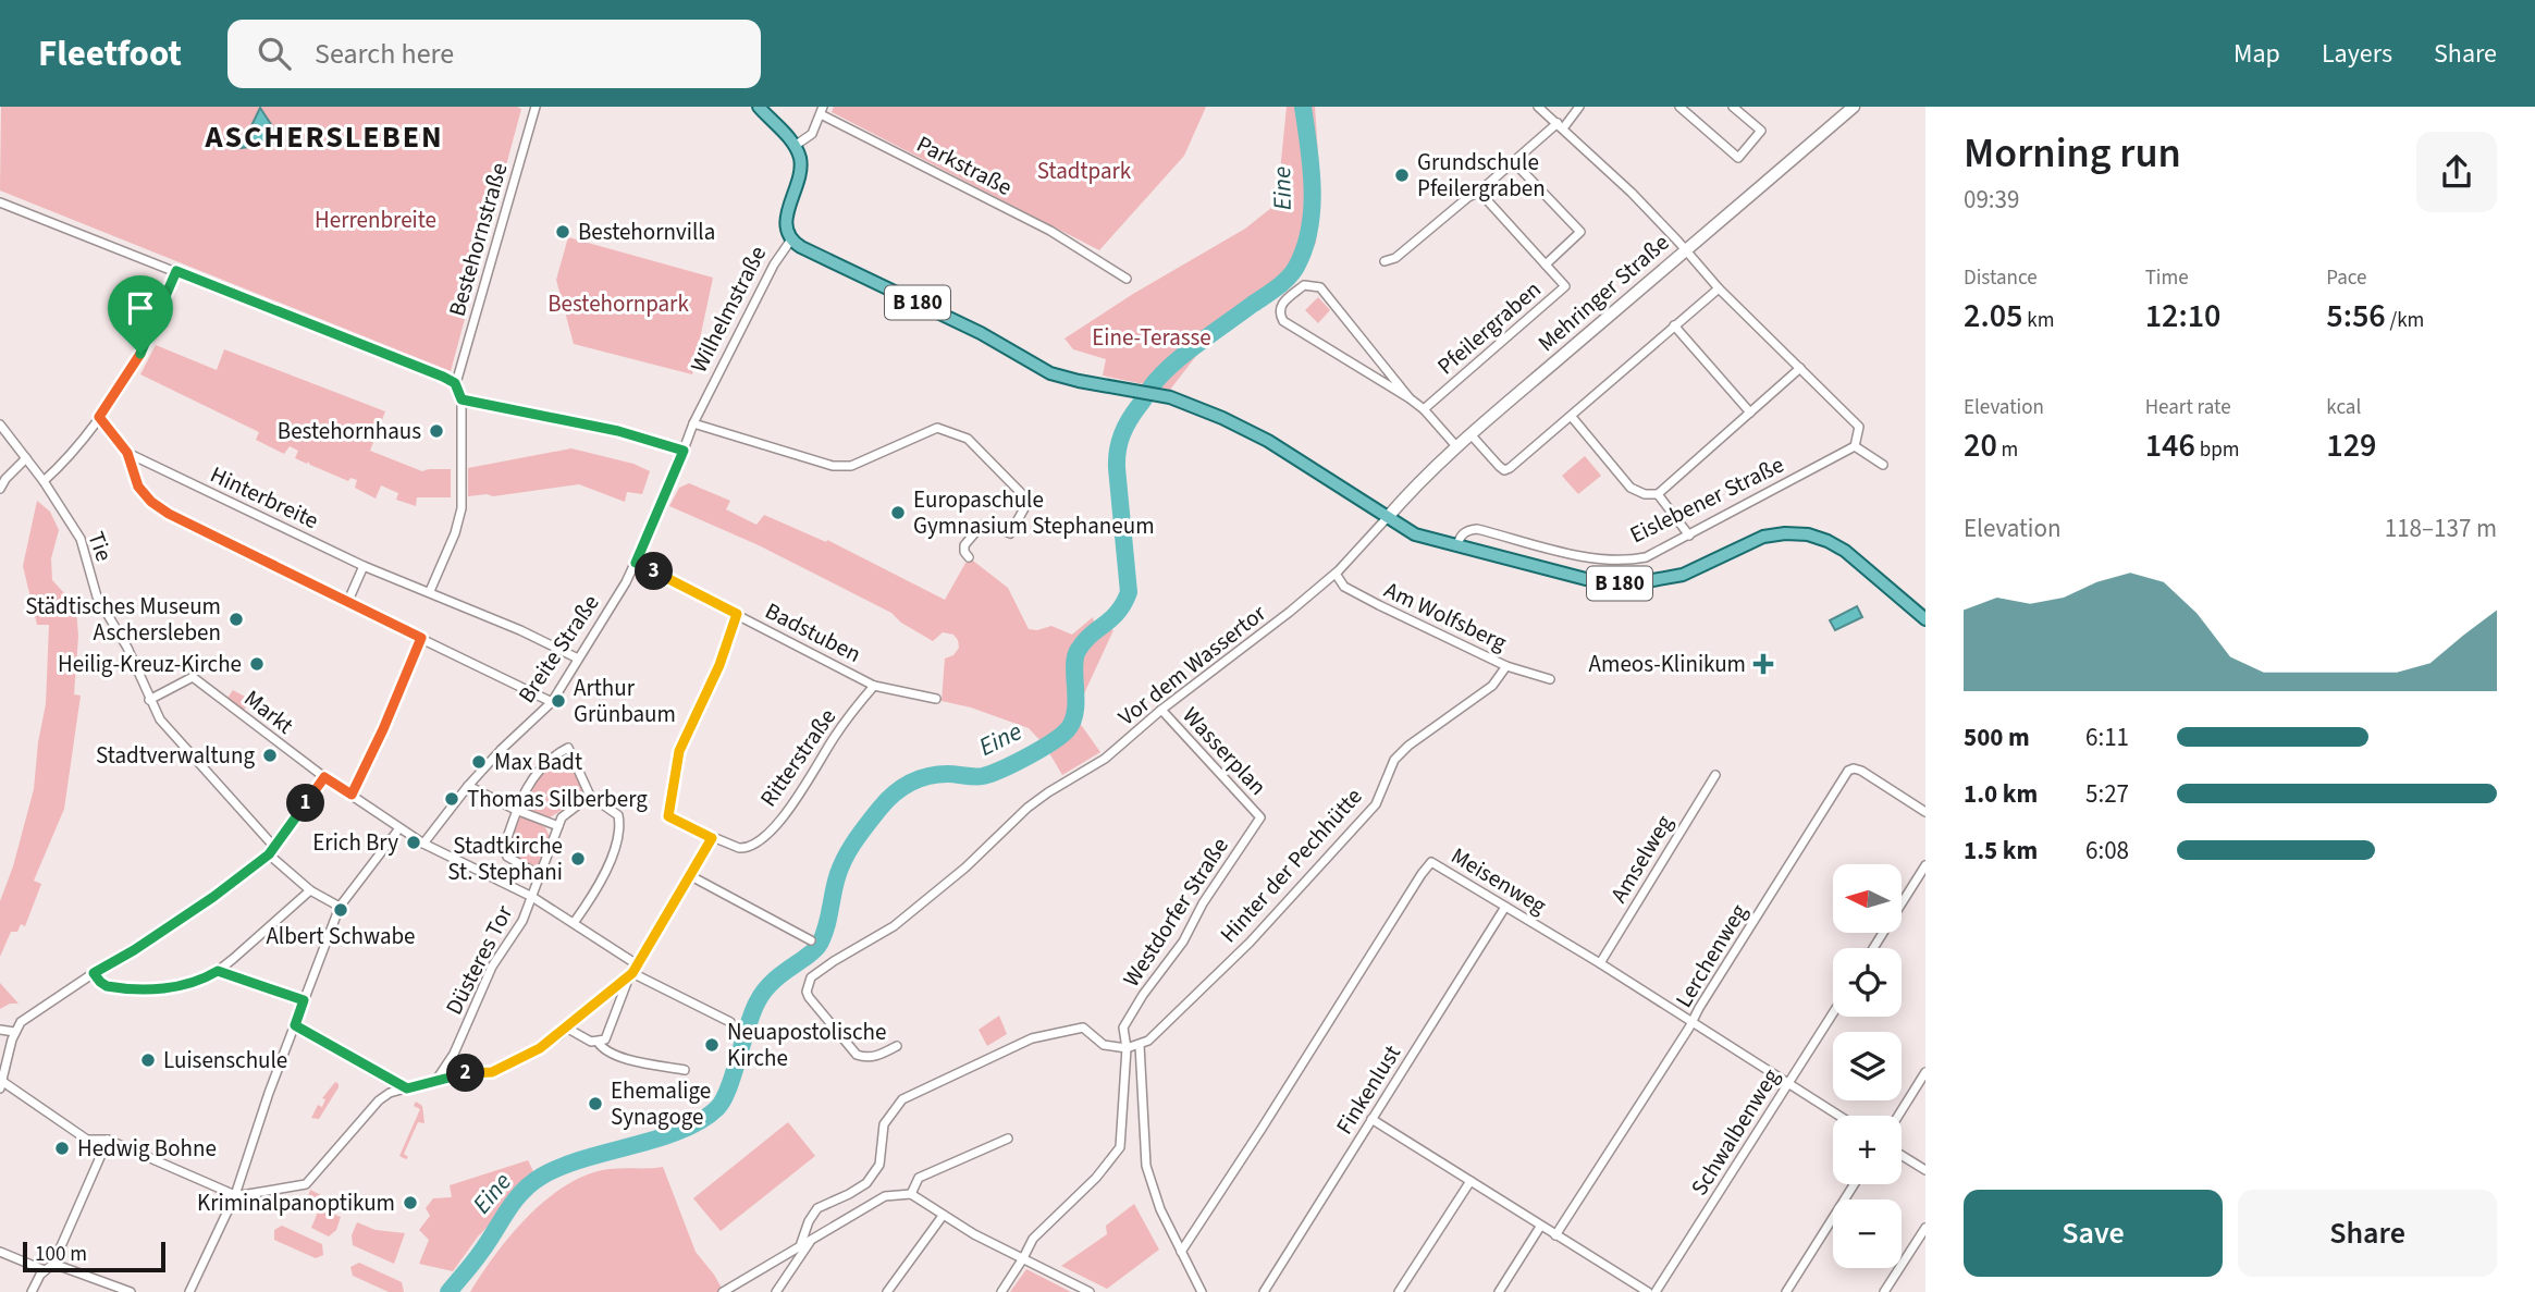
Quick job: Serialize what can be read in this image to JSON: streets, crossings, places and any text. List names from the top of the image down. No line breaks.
{"streets":{"main road":["Mehringer Straße","B 180","Wilhelmstraße"],"street":["Parkstraße","Bestehornstraße","Pfeilergraben","Hinterbreite","Eislebener Straße","Tie","Am Wolfsberg","Badstuben","Breite Straße","Vor dem Wassertor","Markt","Wasserplan","Ritterstraße","Amselweg","Hinter der Pechhütte","Meisenweg","Westdorfer Straße","Lerchenweg","Düsteres Tor","Finkenlust","Schwalbenweg"]},"crossings":[["Mehringer Straße","B 180"],["Mehringer Straße","Vor dem Wassertor"],["B 180","Wilhelmstraße"],["B 180","Eislebener Straße"],["B 180","Vor dem Wassertor"],["Wilhelmstraße","Breite Straße"],["Hinterbreite","Breite Straße"],["Tie","Markt"],["Am Wolfsberg","Vor dem Wassertor"],["Am Wolfsberg","Hinter der Pechhütte"],["Badstuben","Breite Straße"],["Badstuben","Ritterstraße"],["Breite Straße","Markt"],["Vor dem Wassertor","Wasserplan"],["Markt","Düsteres Tor"],["Wasserplan","Westdorfer Straße"],["Amselweg","Meisenweg"],["Hinter der Pechhütte","Westdorfer Straße"],["Meisenweg","Lerchenweg"],["Meisenweg","Finkenlust"],["Meisenweg","Schwalbenweg"]],"districts":["ASCHERSLEBEN"],"water":["Eine"],"parks":["Stadtpark","Herrenbreite","Bestehornpark","Eine-Terasse"],"places":{"other":["Grundschule Pfeilergraben","Bestehornvilla","Bestehornhaus","Europaschule Gymnasium Stephaneum","Städtisches Museum Aschersleben","Heilig-Kreuz-Kirche","Arthur Grünbaum","Stadtverwaltung","Max Badt","Thomas Silberberg","Erich Bry","Stadtkirche St. Stephani","Albert Schwabe","Neuapostolische Kirche","Luisenschule","Ehemalige Synagoge","Hedwig Bohne","Kriminalpanoptikum"],"health":["Ameos-Klinikum"]},"scale_bar":"100 m","north":"left","page":{"header":"Fleetfoot","search":"Search here","nav":["Map","Layers","Share"],"heading":["Morning run","09:39"],"stats":[["Distance","2.05 km"],["Time","12:10"],["Pace","5:56 /km"],["Elevation","20 m"],["Heart rate","146 bpm"],["kcal","129"]],"chart":["Elevation","118–137 m"],"pins":["3","1","2"],"list":[{"name":"500 m","note":"6:11"},{"name":"1.0 km","note":"5:27"},{"name":"1.5 km","note":"6:08"}],"map_buttons":["+","−"],"buttons":["Save","Share"],"scale":"100 m"}}
